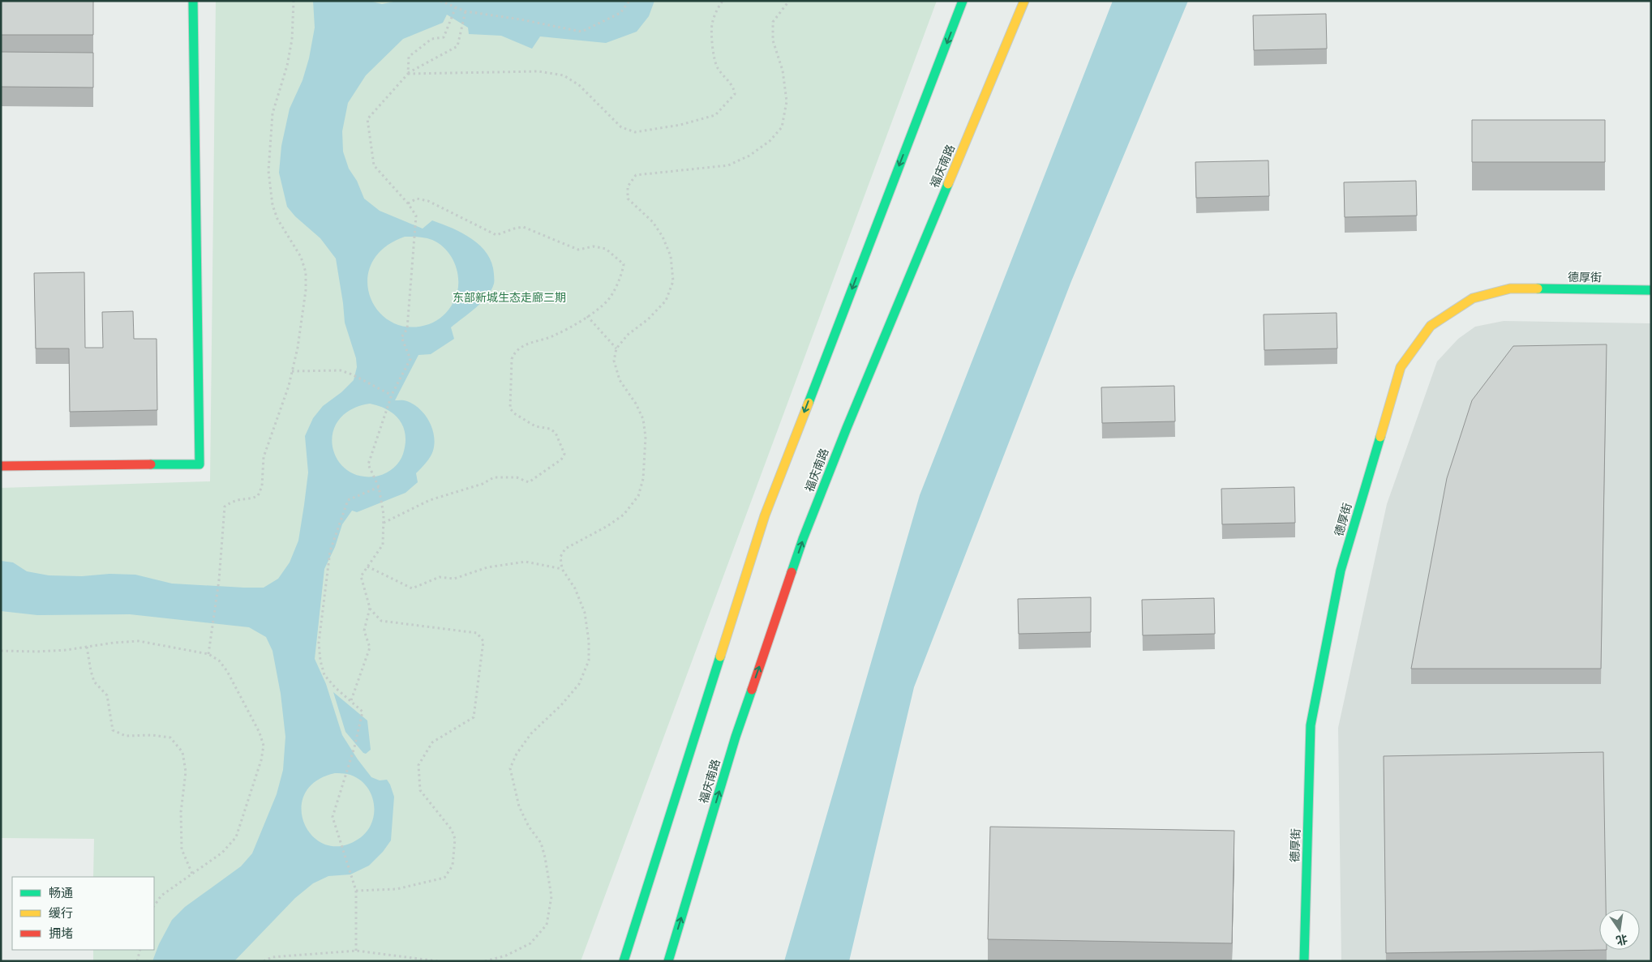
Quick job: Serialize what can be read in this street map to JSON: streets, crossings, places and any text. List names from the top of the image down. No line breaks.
{"streets":{"main road":["福庆南路","德厚街"]},"parks":["东部新城生态走廊三期"],"legend":["畅通","缓行","拥堵"],"north":"bottom"}
